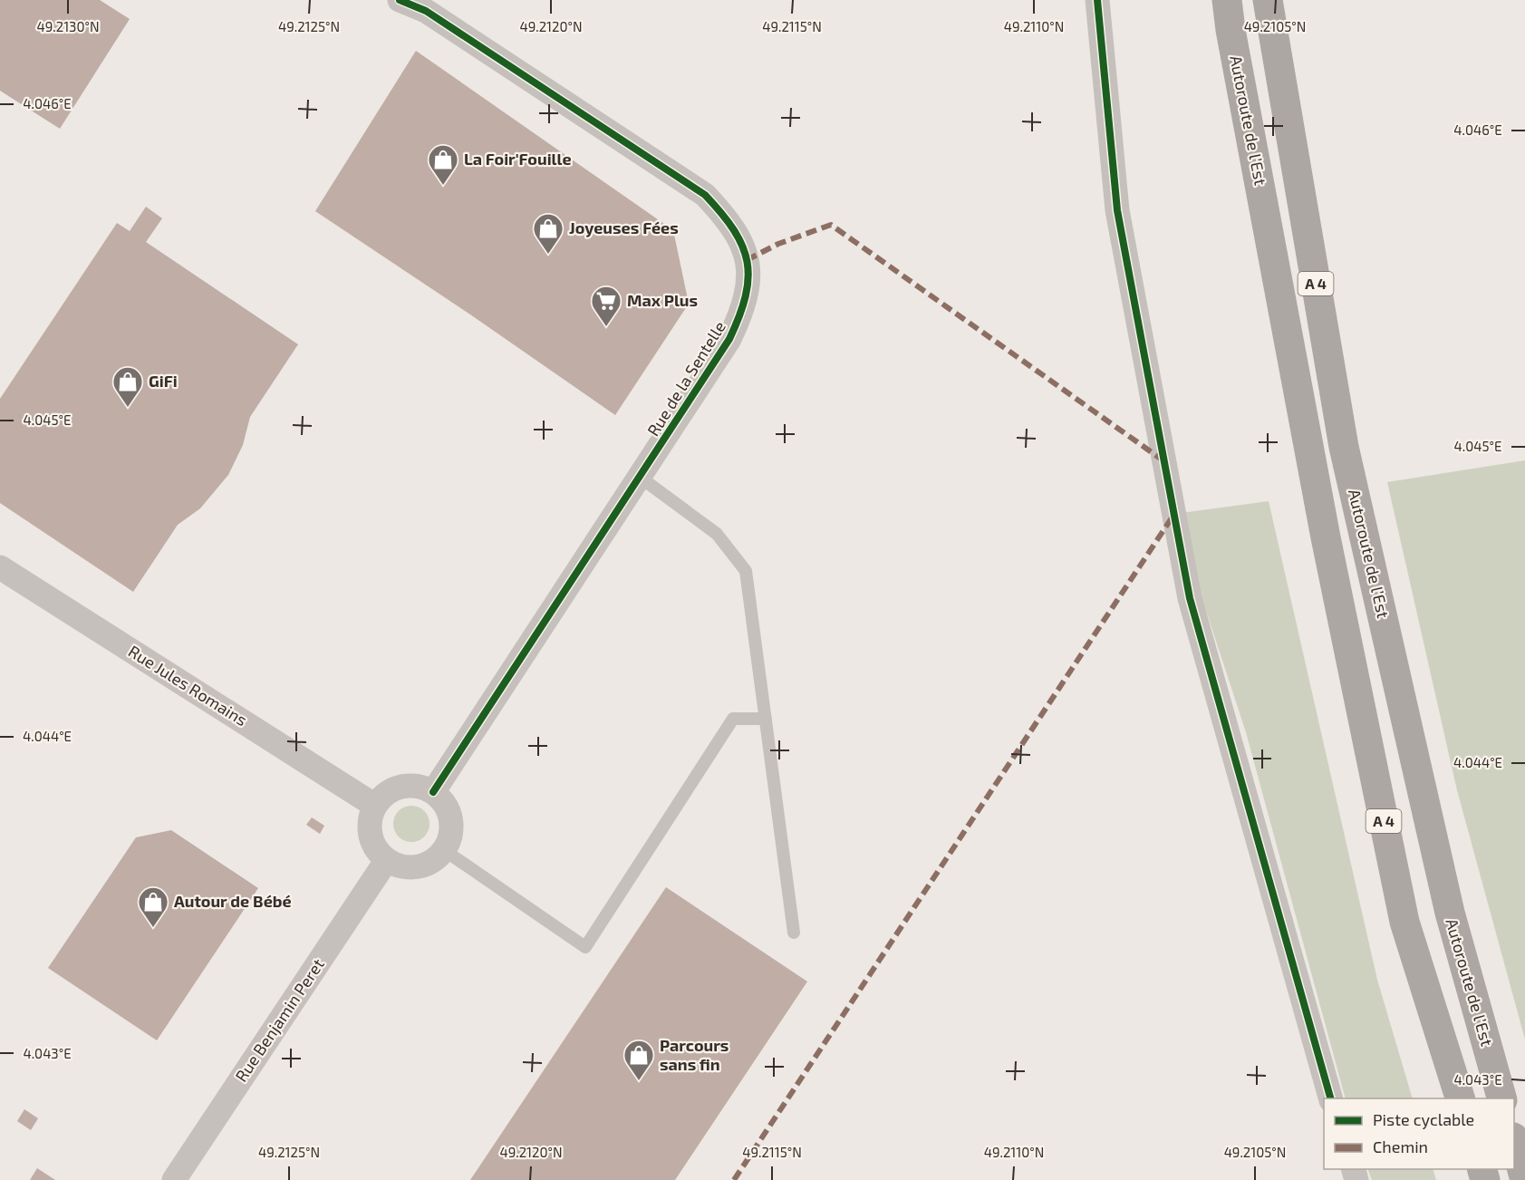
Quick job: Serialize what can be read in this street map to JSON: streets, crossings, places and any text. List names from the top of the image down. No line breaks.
{"streets":{"highway":["Autoroute de l’Est","A 4"],"street":["Rue de la Sentelle","Rue Jules Romains","Rue Benjamin Peret"]},"crossings":[["Rue de la Sentelle","Rue Jules Romains"],["Rue de la Sentelle","Rue Benjamin Peret"],["Rue Jules Romains","Rue Benjamin Peret"]],"places":{"shop":["La Foir'Fouille","Joyeuses Fées","GiFi","Autour de Bébé","Parcours sans fin"],"supermarket":["Max Plus"]},"legend":["Piste cyclable","Chemin"],"coordinates":["49.2130°N","49.2125°N","49.2120°N","49.2115°N","49.2110°N","49.2105°N","4.046°E","4.045°E","4.044°E","4.043°E"]}
